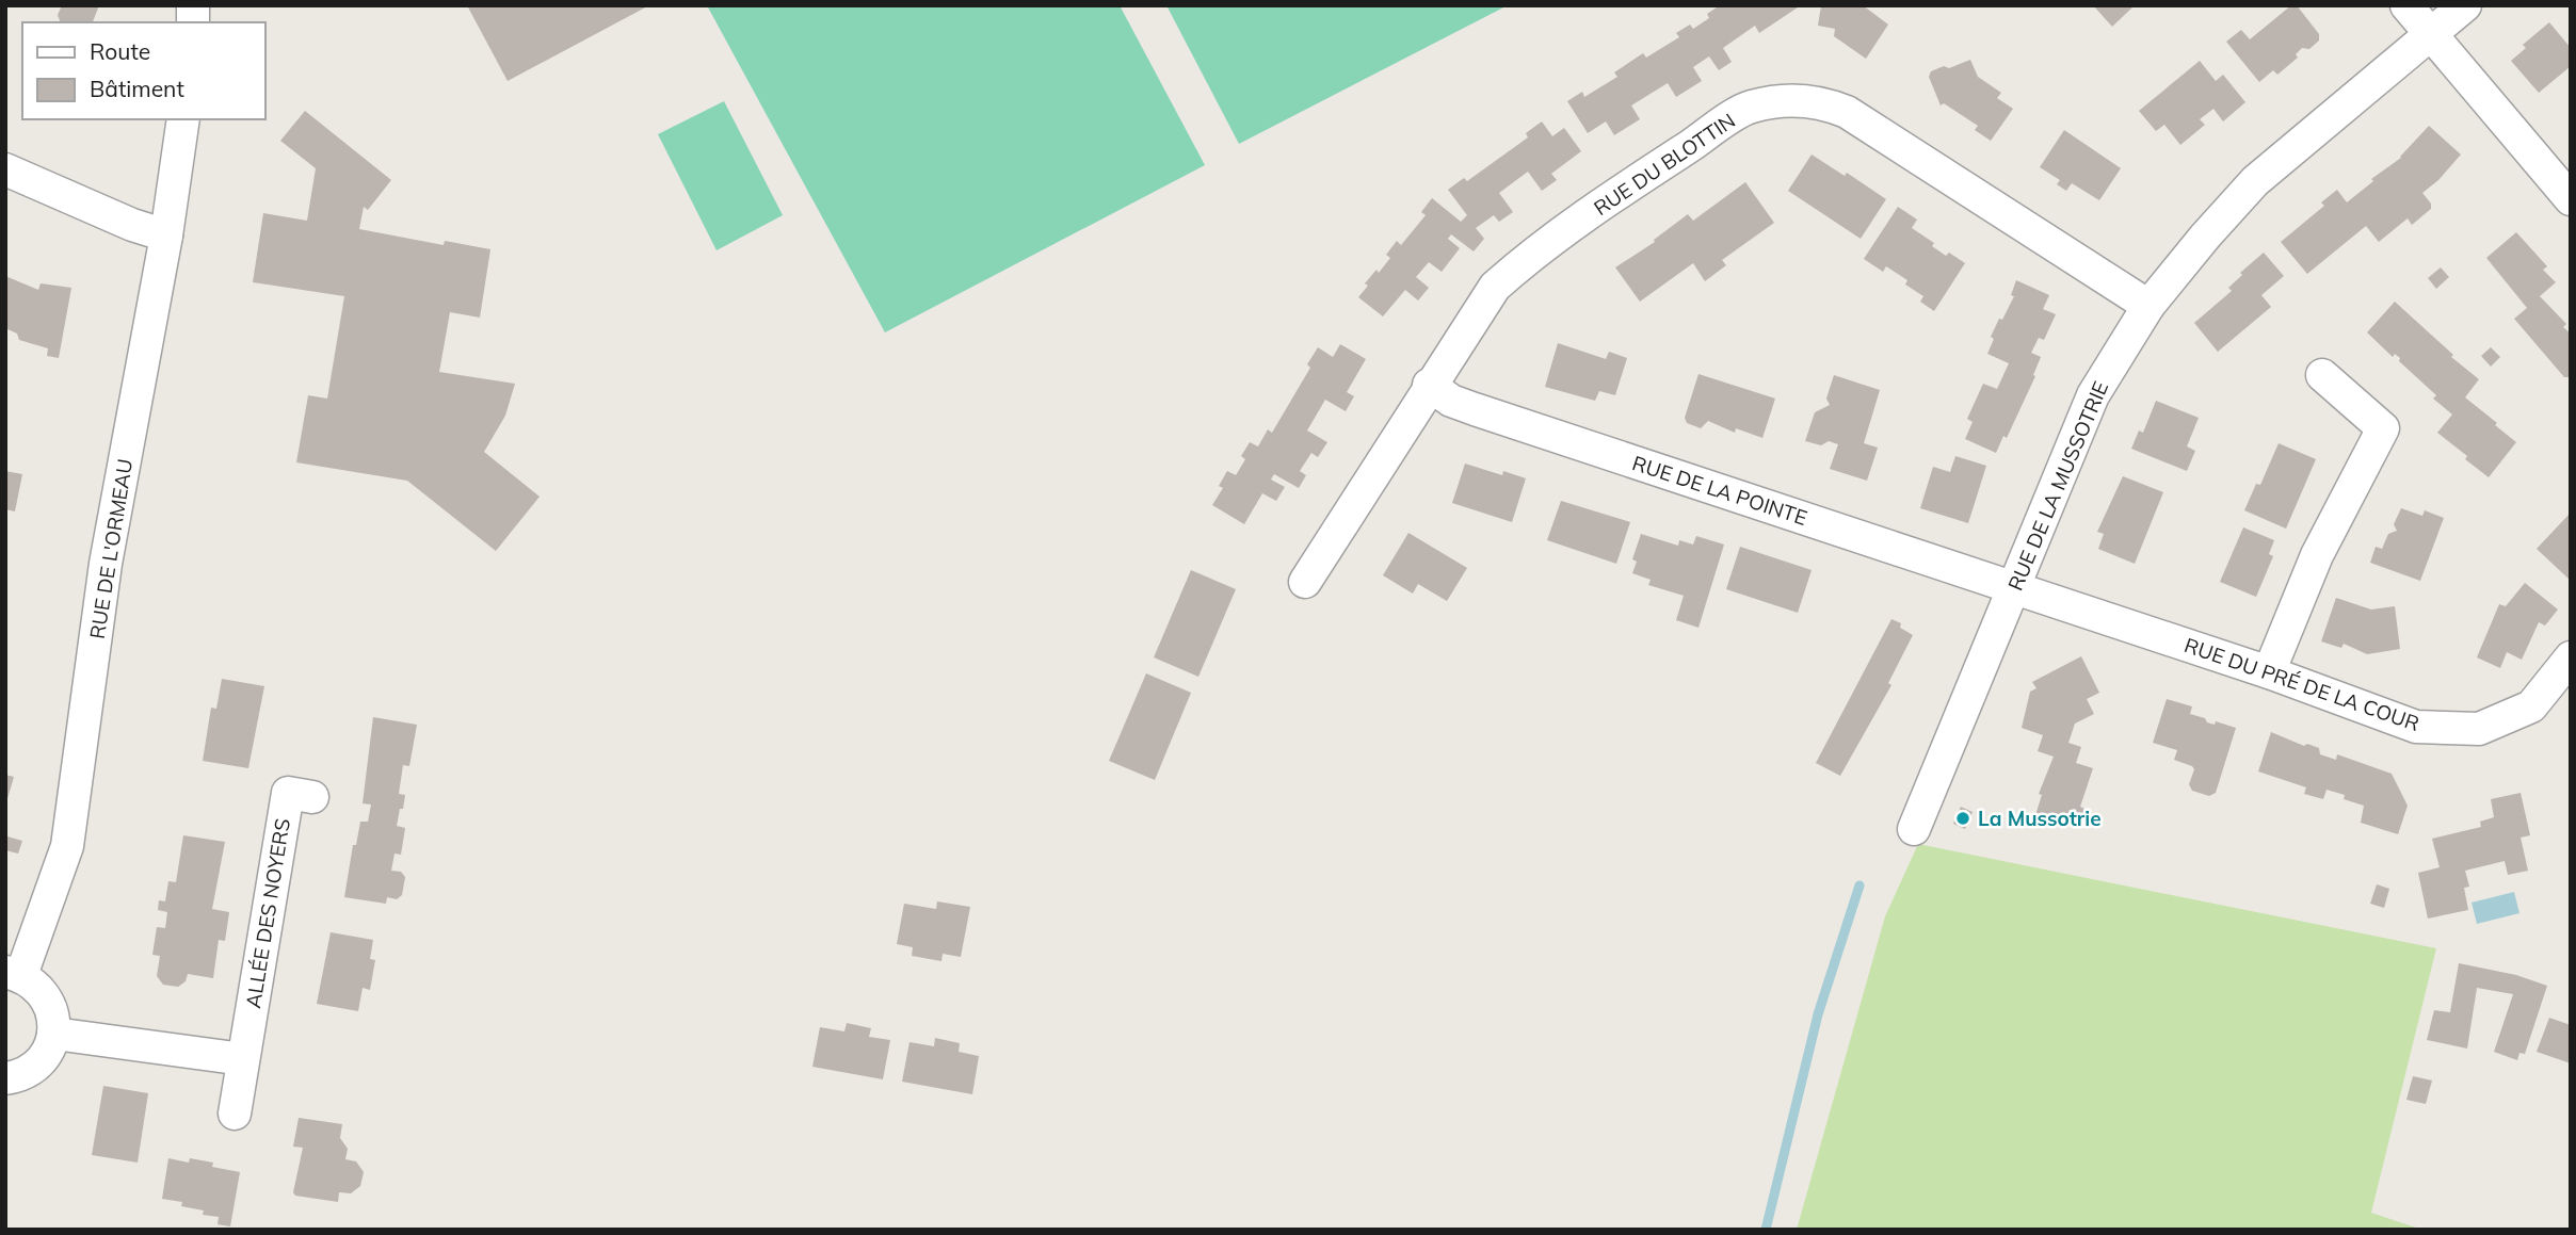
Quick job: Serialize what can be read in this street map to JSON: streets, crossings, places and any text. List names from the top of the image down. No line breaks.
{"streets":{"street":["RUE DU BLOTTIN","RUE DE LA MUSSOTRIE","RUE DE LA POINTE","RUE DE L'ORMEAU","RUE DU PRÉ DE LA COUR","ALLÉE DES NOYERS"]},"crossings":[["RUE DU BLOTTIN","RUE DE LA MUSSOTRIE"],["RUE DU BLOTTIN","RUE DE LA POINTE"],["RUE DE LA MUSSOTRIE","RUE DE LA POINTE"],["RUE DE LA MUSSOTRIE","RUE DU PRÉ DE LA COUR"],["RUE DE LA POINTE","RUE DU PRÉ DE LA COUR"]],"places":["La Mussotrie"],"legend":["Route","Bâtiment"]}
